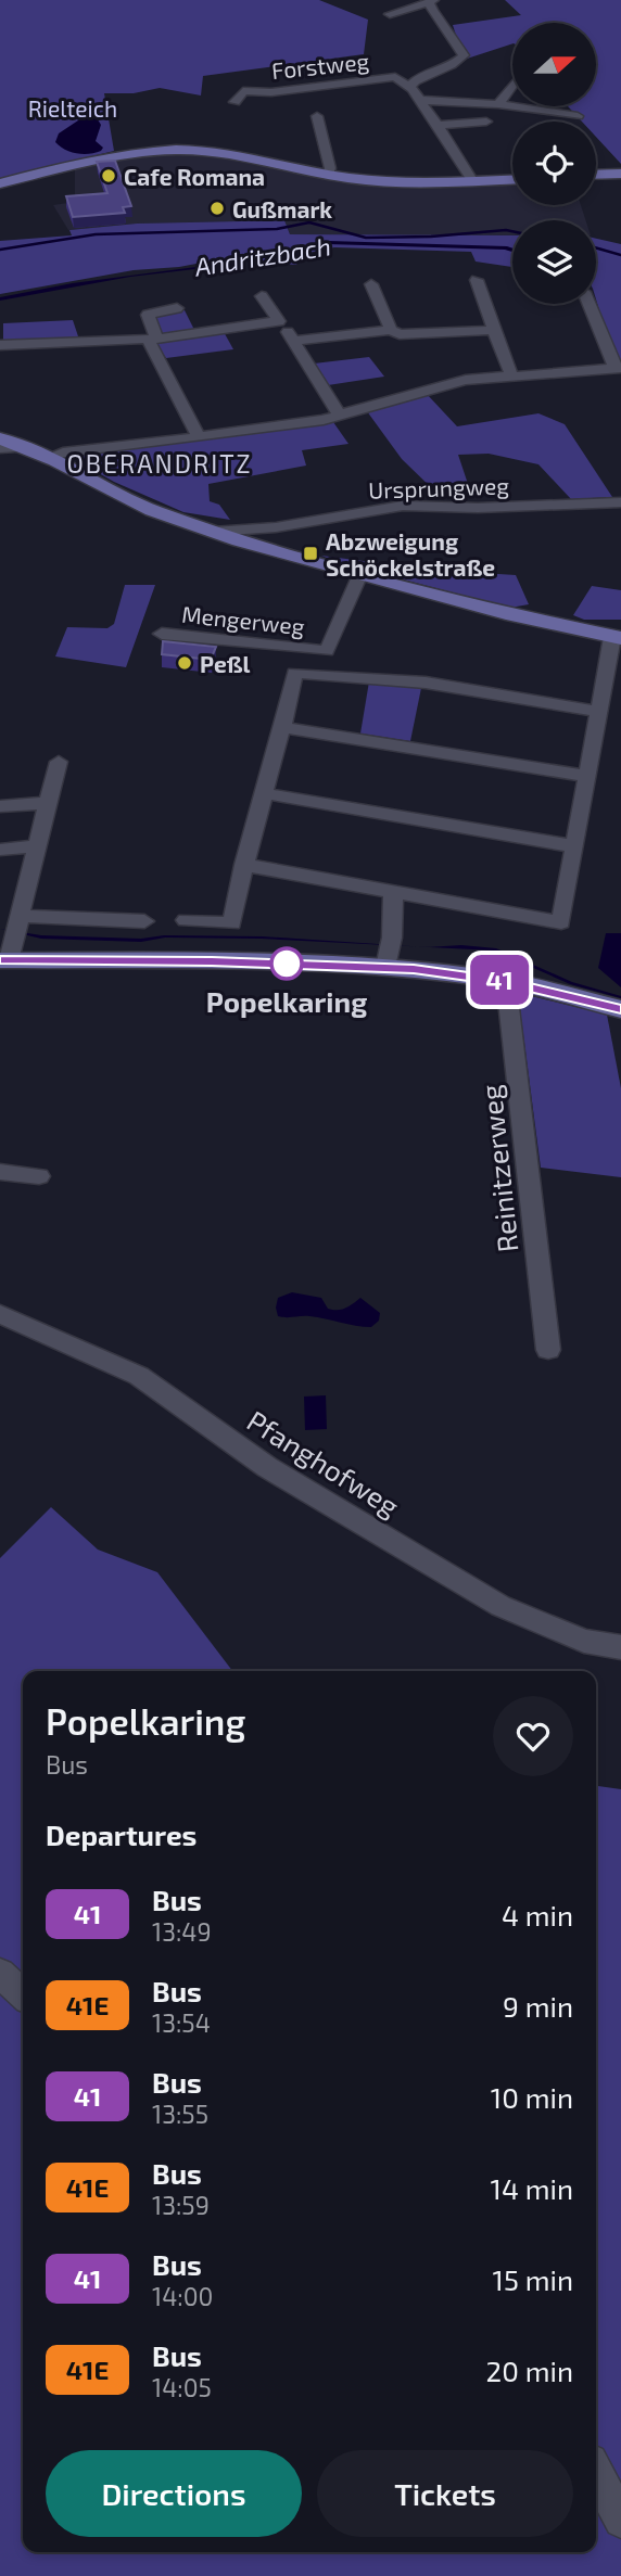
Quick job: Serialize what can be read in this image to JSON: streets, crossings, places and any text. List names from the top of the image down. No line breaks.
{"streets":{"street":["Forstweg","Ursprungweg","Mengerweg","Reinitzerweg","Pfanghofweg"]},"districts":["OBERANDRITZ"],"water":["Andritzbach"],"parks":["Rielteich"],"places":{"other":["Cafe Romana","Gußmark","Peßl","Popelkaring"],"transit":["Abzweigung Schöckelstraße"]},"lines":["bus line 41"],"north":"right","page":{"on_map":"41","heading":[["Popelkaring","Bus"],"Departures"],"list":[{"mark":"41","name":"Bus","note":"13:49","value":"4 min"},{"mark":"41E","name":"Bus","note":"13:54","value":"9 min"},{"mark":"41","name":"Bus","note":"13:55","value":"10 min"},{"mark":"41E","name":"Bus","note":"13:59","value":"14 min"},{"mark":"41","name":"Bus","note":"14:00","value":"15 min"},{"mark":"41E","name":"Bus","note":"14:05","value":"20 min"}],"buttons":["Directions","Tickets"]}}
